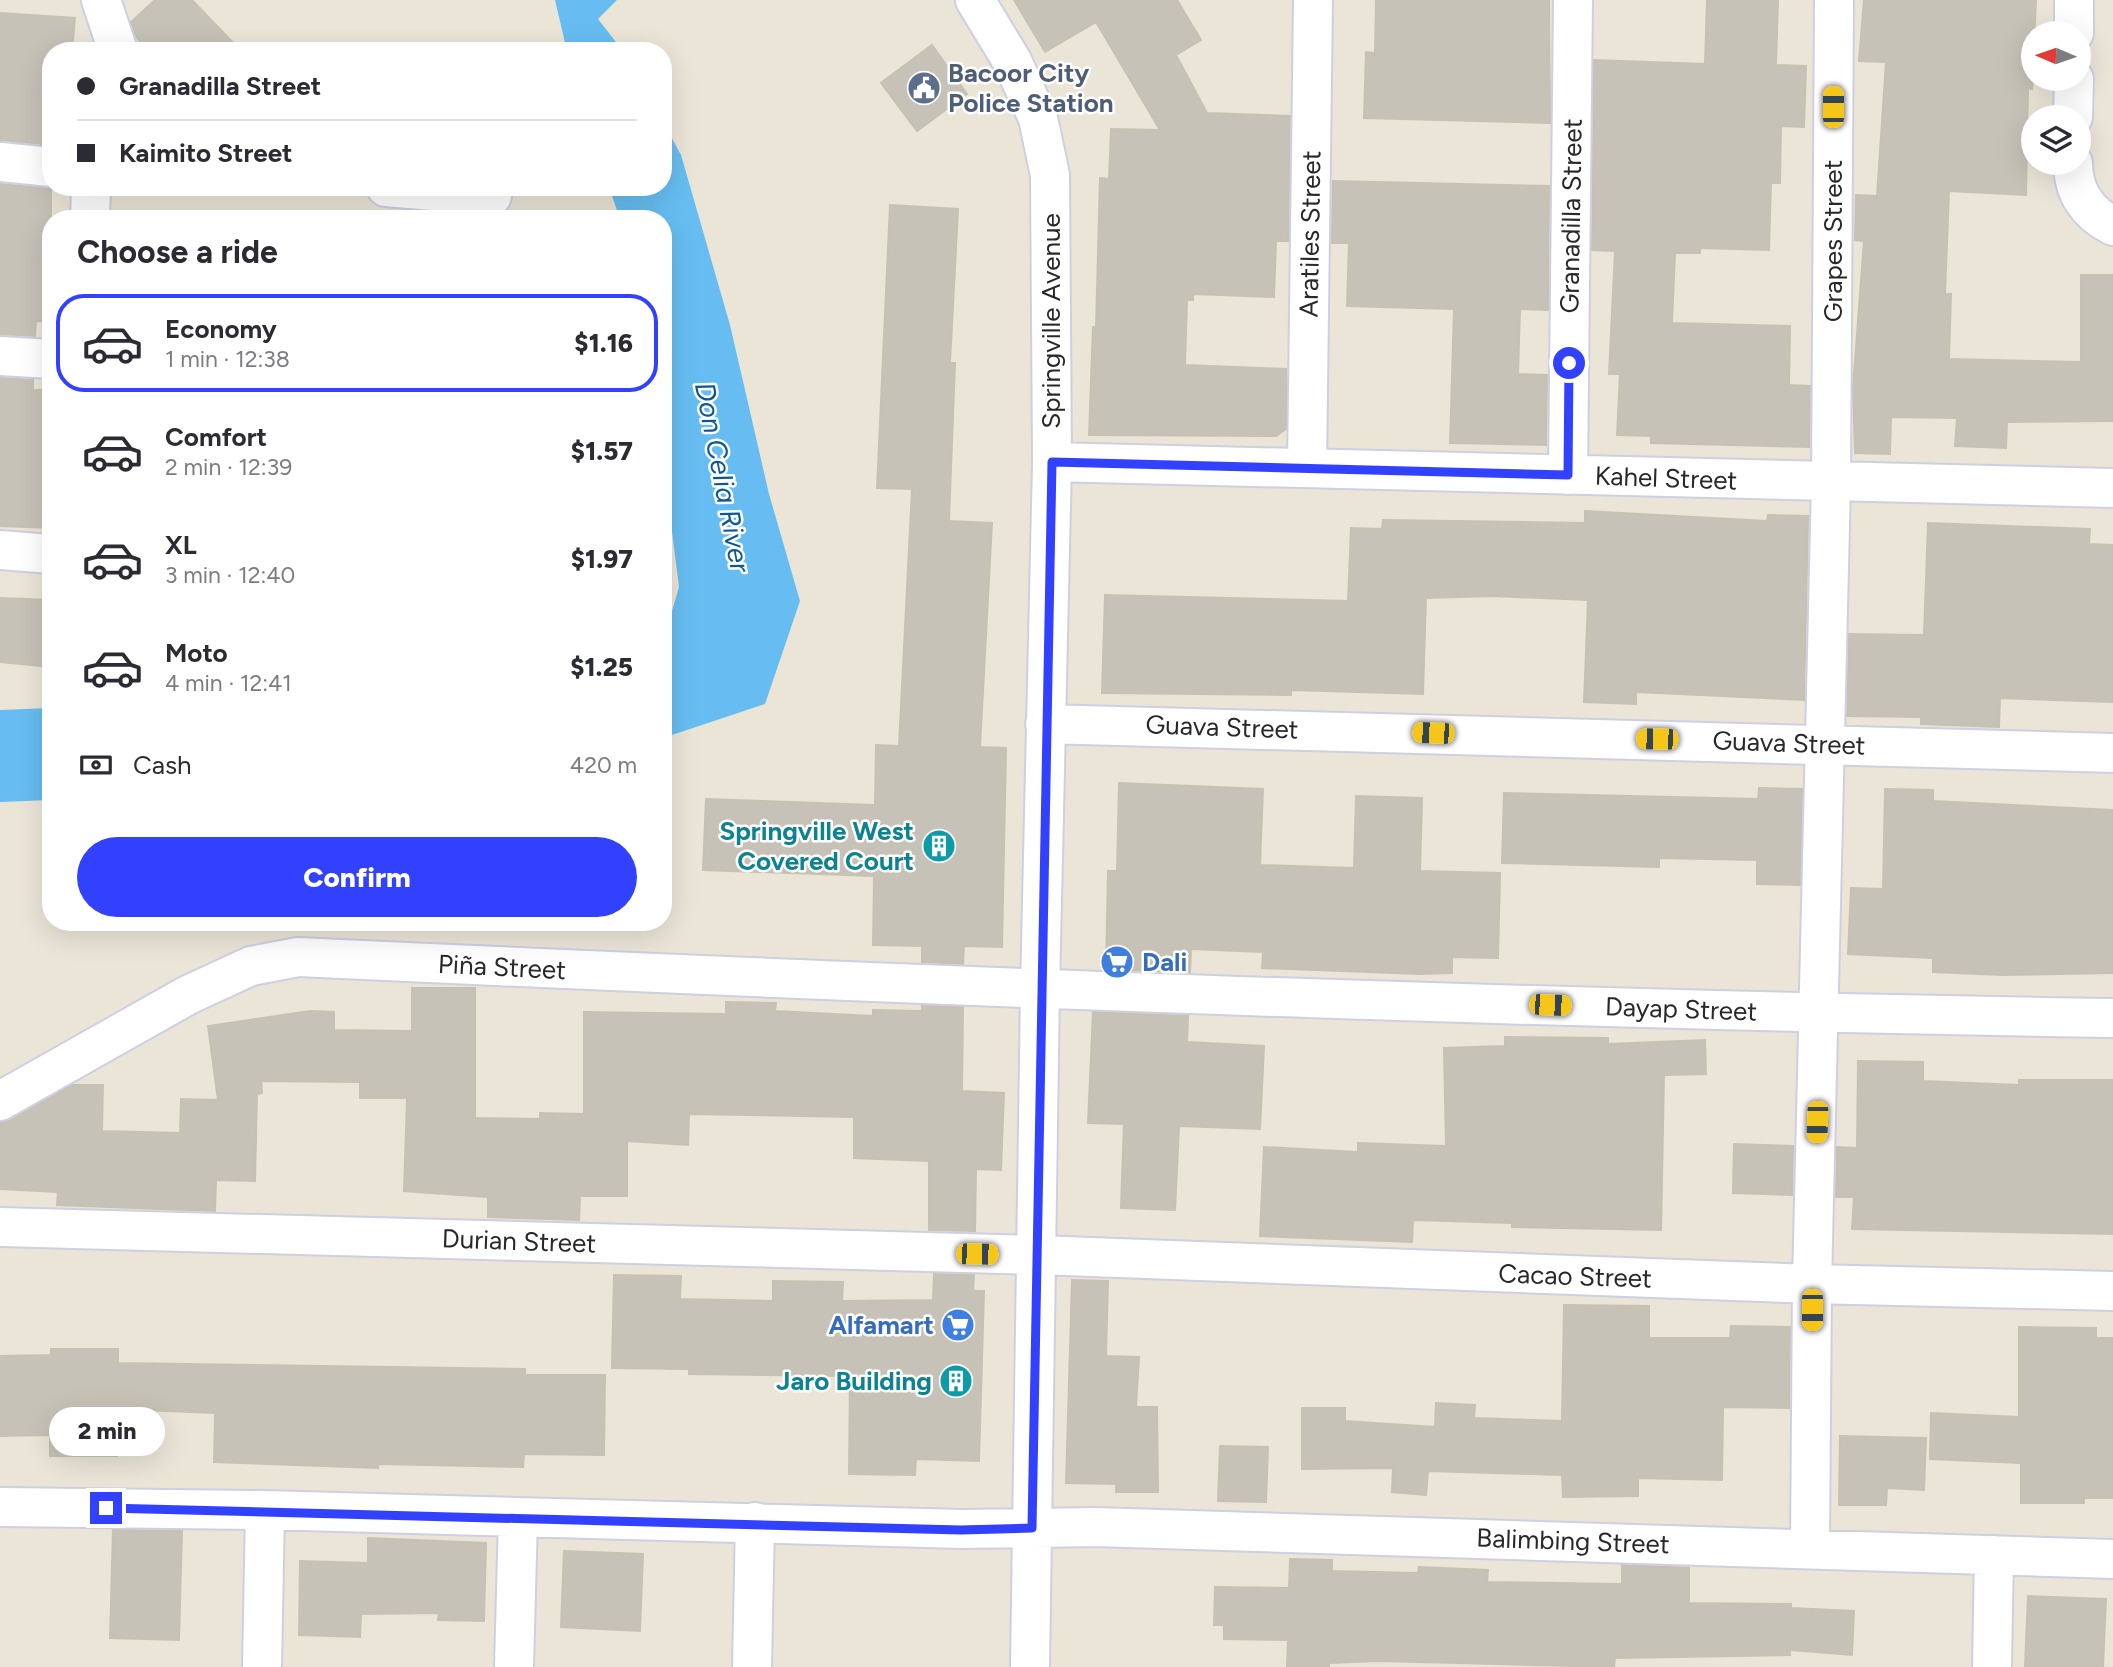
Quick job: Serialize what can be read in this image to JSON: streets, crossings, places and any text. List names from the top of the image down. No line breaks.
{"streets":{"street":["Granadilla Street","Aratiles Street","Grapes Street","Springville Avenue","Kahel Street","Guava Street","Piña Street","Dayap Street","Durian Street","Cacao Street","Balimbing Street"]},"crossings":[["Granadilla Street","Kahel Street"],["Aratiles Street","Kahel Street"],["Grapes Street","Kahel Street"],["Grapes Street","Guava Street"],["Grapes Street","Dayap Street"],["Grapes Street","Cacao Street"],["Grapes Street","Balimbing Street"],["Springville Avenue","Kahel Street"],["Springville Avenue","Guava Street"],["Springville Avenue","Piña Street"],["Springville Avenue","Dayap Street"],["Springville Avenue","Durian Street"],["Springville Avenue","Cacao Street"],["Springville Avenue","Balimbing Street"],["Piña Street","Dayap Street"],["Durian Street","Cacao Street"]],"water":["Don Celia River"],"places":{"public building":["Bacoor City Police Station"],"building":["Springville West Covered Court","Jaro Building"],"supermarket":["Dali","Alfamart"]},"north":"left","page":{"banner":["Granadilla Street","Kaimito Street"],"heading":"Choose a ride","list":[{"name":"Economy","note":"1 min · 12:38","value":"$1.16"},{"name":"Comfort","note":"2 min · 12:39","value":"$1.57"},{"name":"XL","note":"3 min · 12:40","value":"$1.97"},{"name":"Moto","note":"4 min · 12:41","value":"$1.25"}],"pay":["Cash","420 m"],"buttons":"Confirm","bubble":"2 min"}}
